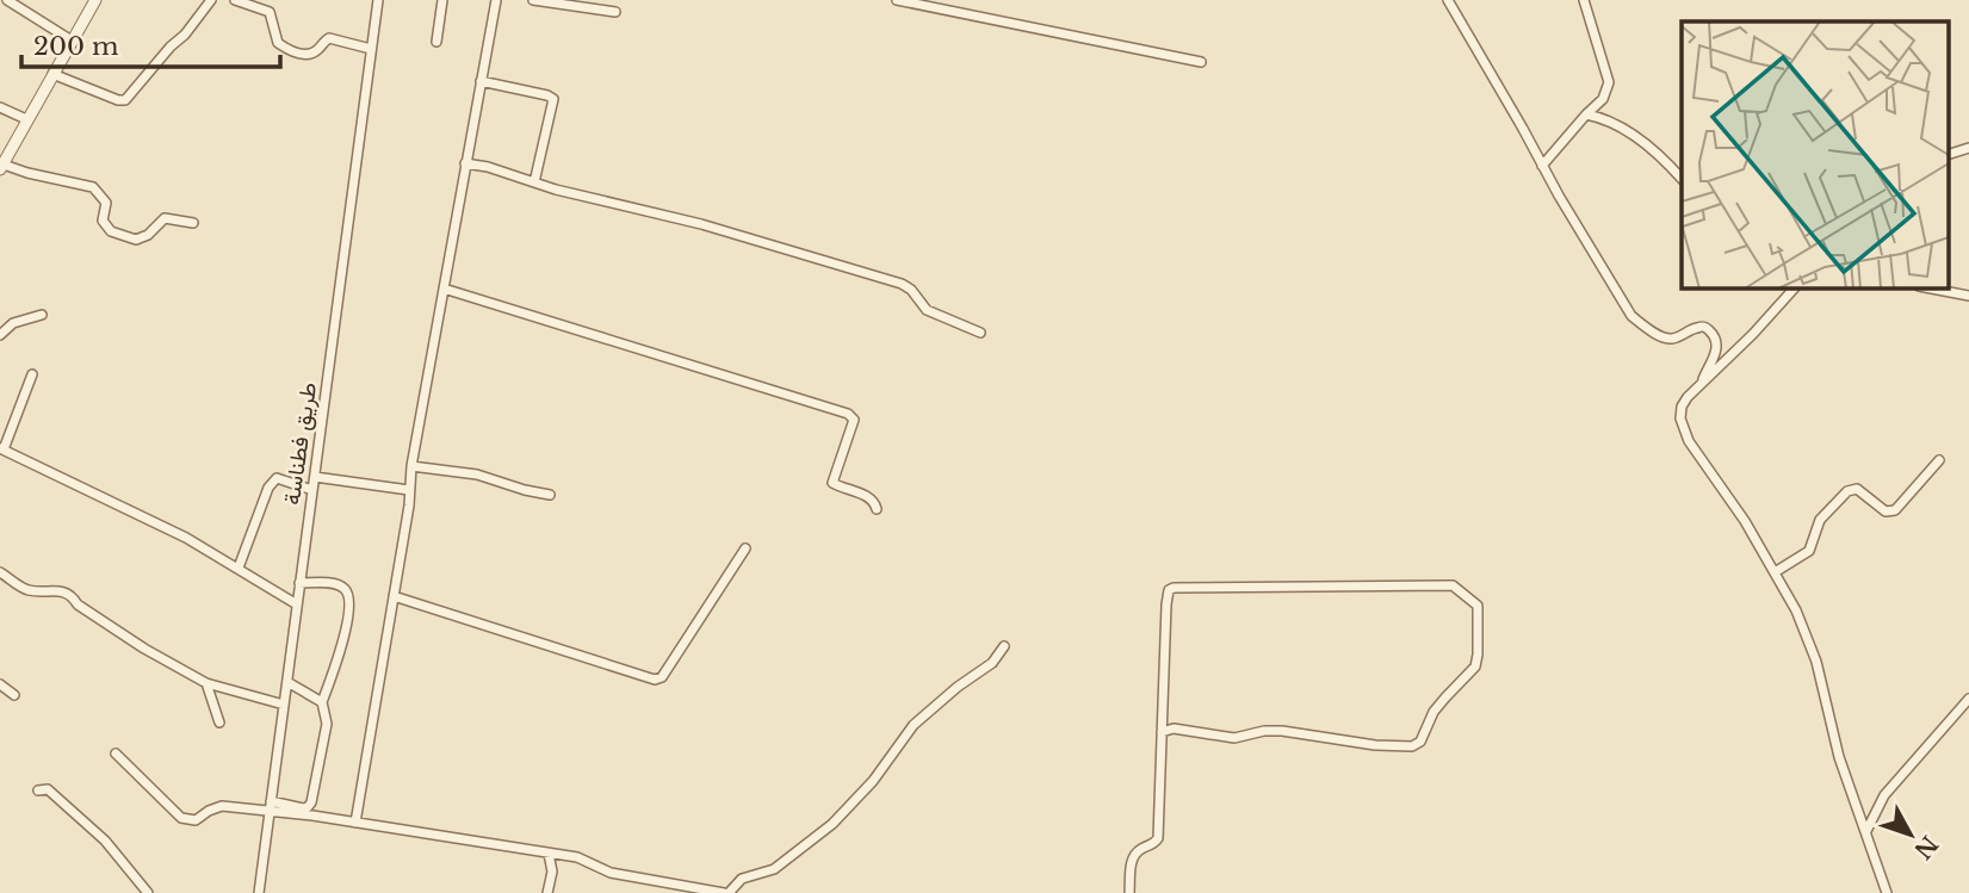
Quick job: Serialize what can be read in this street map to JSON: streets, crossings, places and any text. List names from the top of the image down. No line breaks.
{"streets":{"street":["طريق فطناسة"]},"scale_bar":"200 m","north":"bottom right"}
